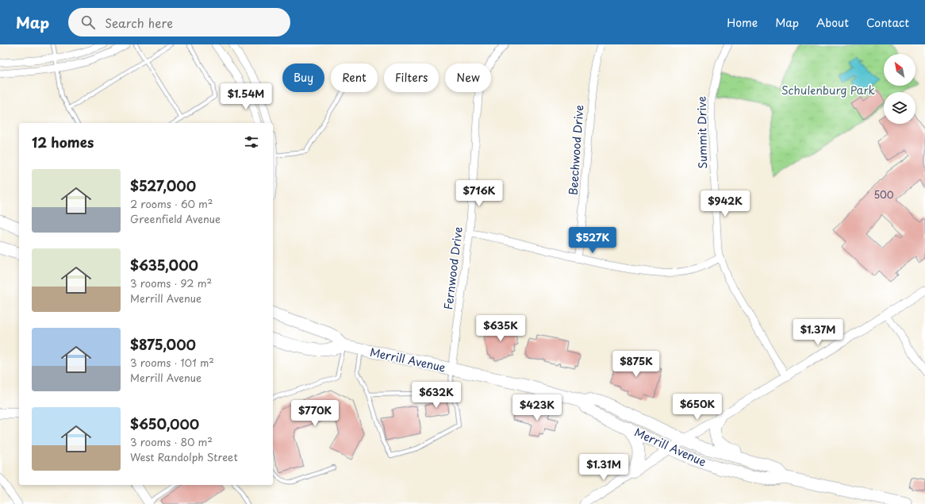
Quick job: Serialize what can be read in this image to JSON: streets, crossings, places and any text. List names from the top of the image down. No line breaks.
{"streets":{"main road":["Merrill Avenue"],"street":["Summit Drive","Beechwood Drive","Fernwood Drive"]},"crossings":[["Fernwood Drive","Merrill Avenue"]],"parks":["Schulenburg Park"],"house_numbers":["500"],"north":"top left","page":{"header":"Map","search":"Search here","nav":["Home","Map","About","Contact"],"chip":["Buy","Rent","Filters","New"],"price":["$1.54M","$716K","$942K","$527K","$635K","$1.37M","$875K","$632K","$650K","$423K","$770K","$1.31M"],"heading":"12 homes","list":[{"name":"$527,000","note":"2 rooms · 60 m² · Greenfield Avenue"},{"name":"$635,000","note":"3 rooms · 92 m² · Merrill Avenue"},{"name":"$875,000","note":"3 rooms · 101 m² · Merrill Avenue"},{"name":"$650,000","note":"3 rooms · 80 m² · West Randolph Street"}]}}
